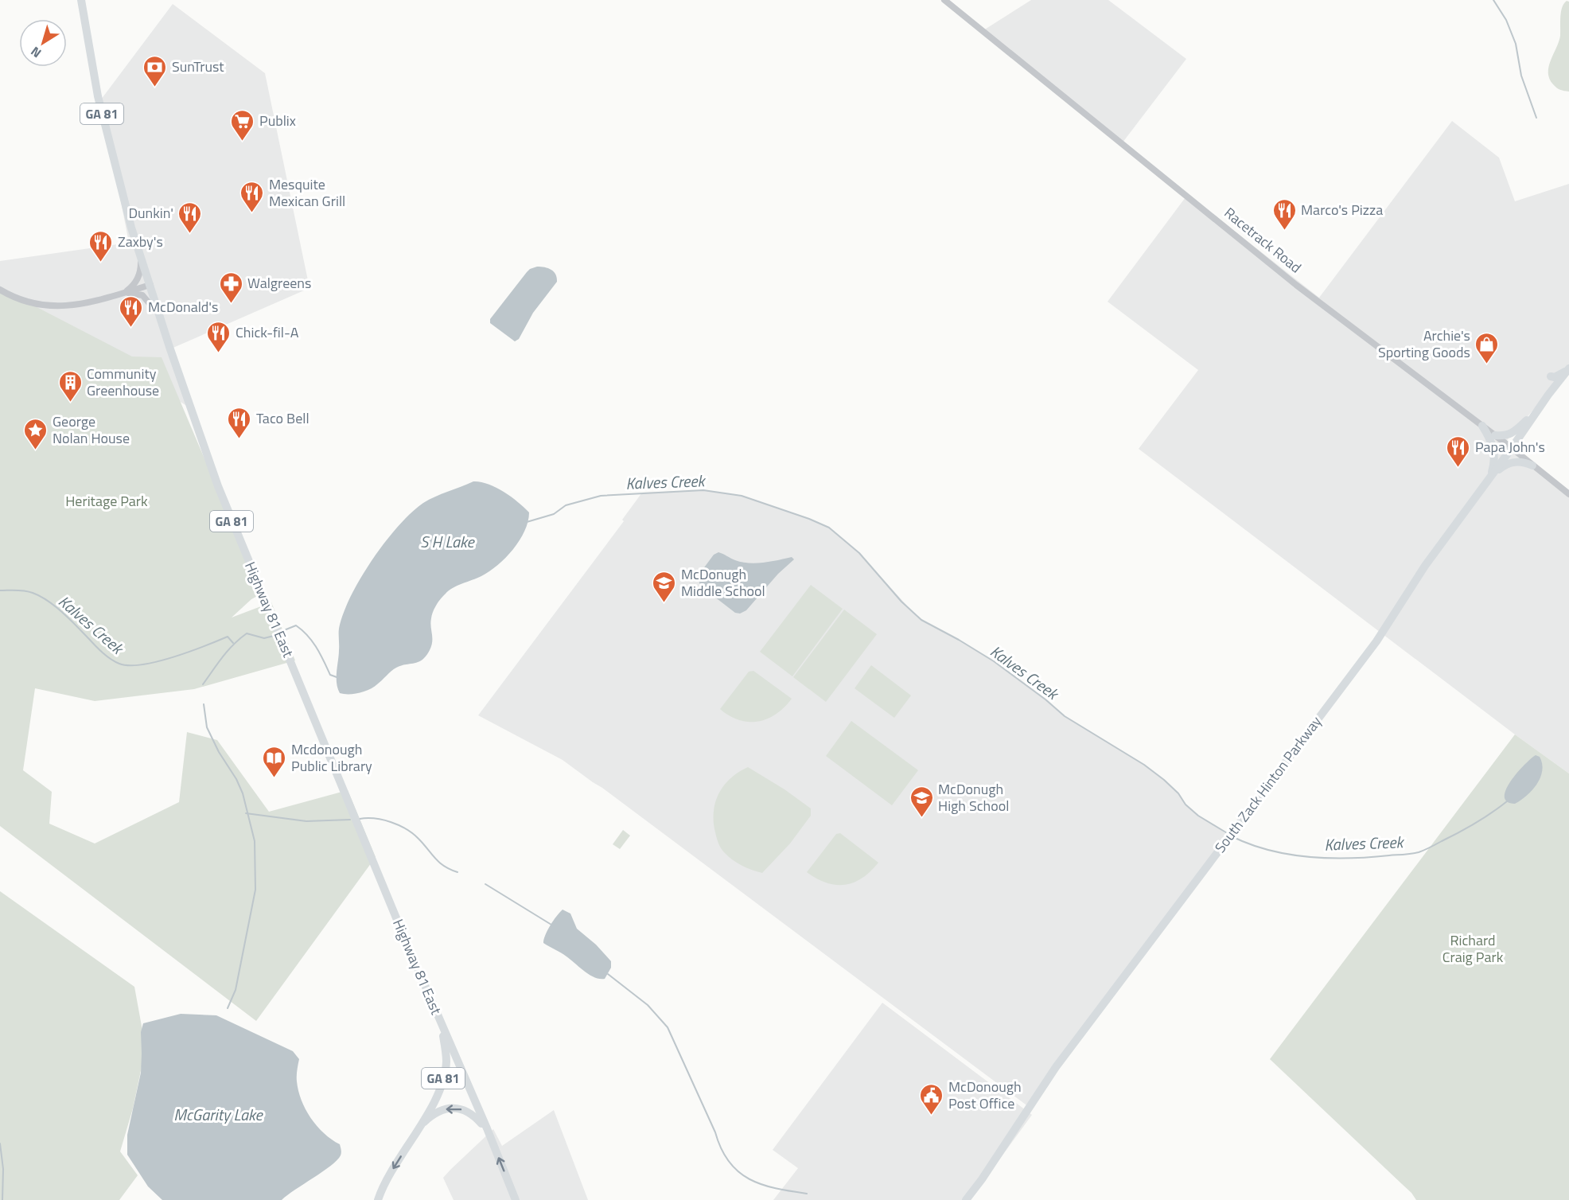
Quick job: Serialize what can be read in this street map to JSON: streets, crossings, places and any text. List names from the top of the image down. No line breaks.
{"streets":{"main road":["GA 81","Highway 81 East","South Zack Hinton Parkway"],"street":["Racetrack Road"]},"crossings":[["GA 81","Highway 81 East"],["Racetrack Road","South Zack Hinton Parkway"]],"water":["Kalves Creek","S H Lake","McGarity Lake"],"parks":["Heritage Park","Richard Craig Park"],"places":{"bank":["SunTrust"],"supermarket":["Publix"],"restaurant":["Mesquite Mexican Grill","Marco's Pizza","Dunkin'","Zaxby's","McDonald's","Chick-fil-A","Taco Bell","Papa John's"],"pharmacy":["Walgreens"],"shop":["Archie's Sporting Goods"],"building":["Community Greenhouse"],"place":["George Nolan House"],"school or university":["McDonugh Middle School","McDonugh High School"],"library":["Mcdonough Public Library"],"public building":["McDonough Post Office"]},"north":"bottom left"}
